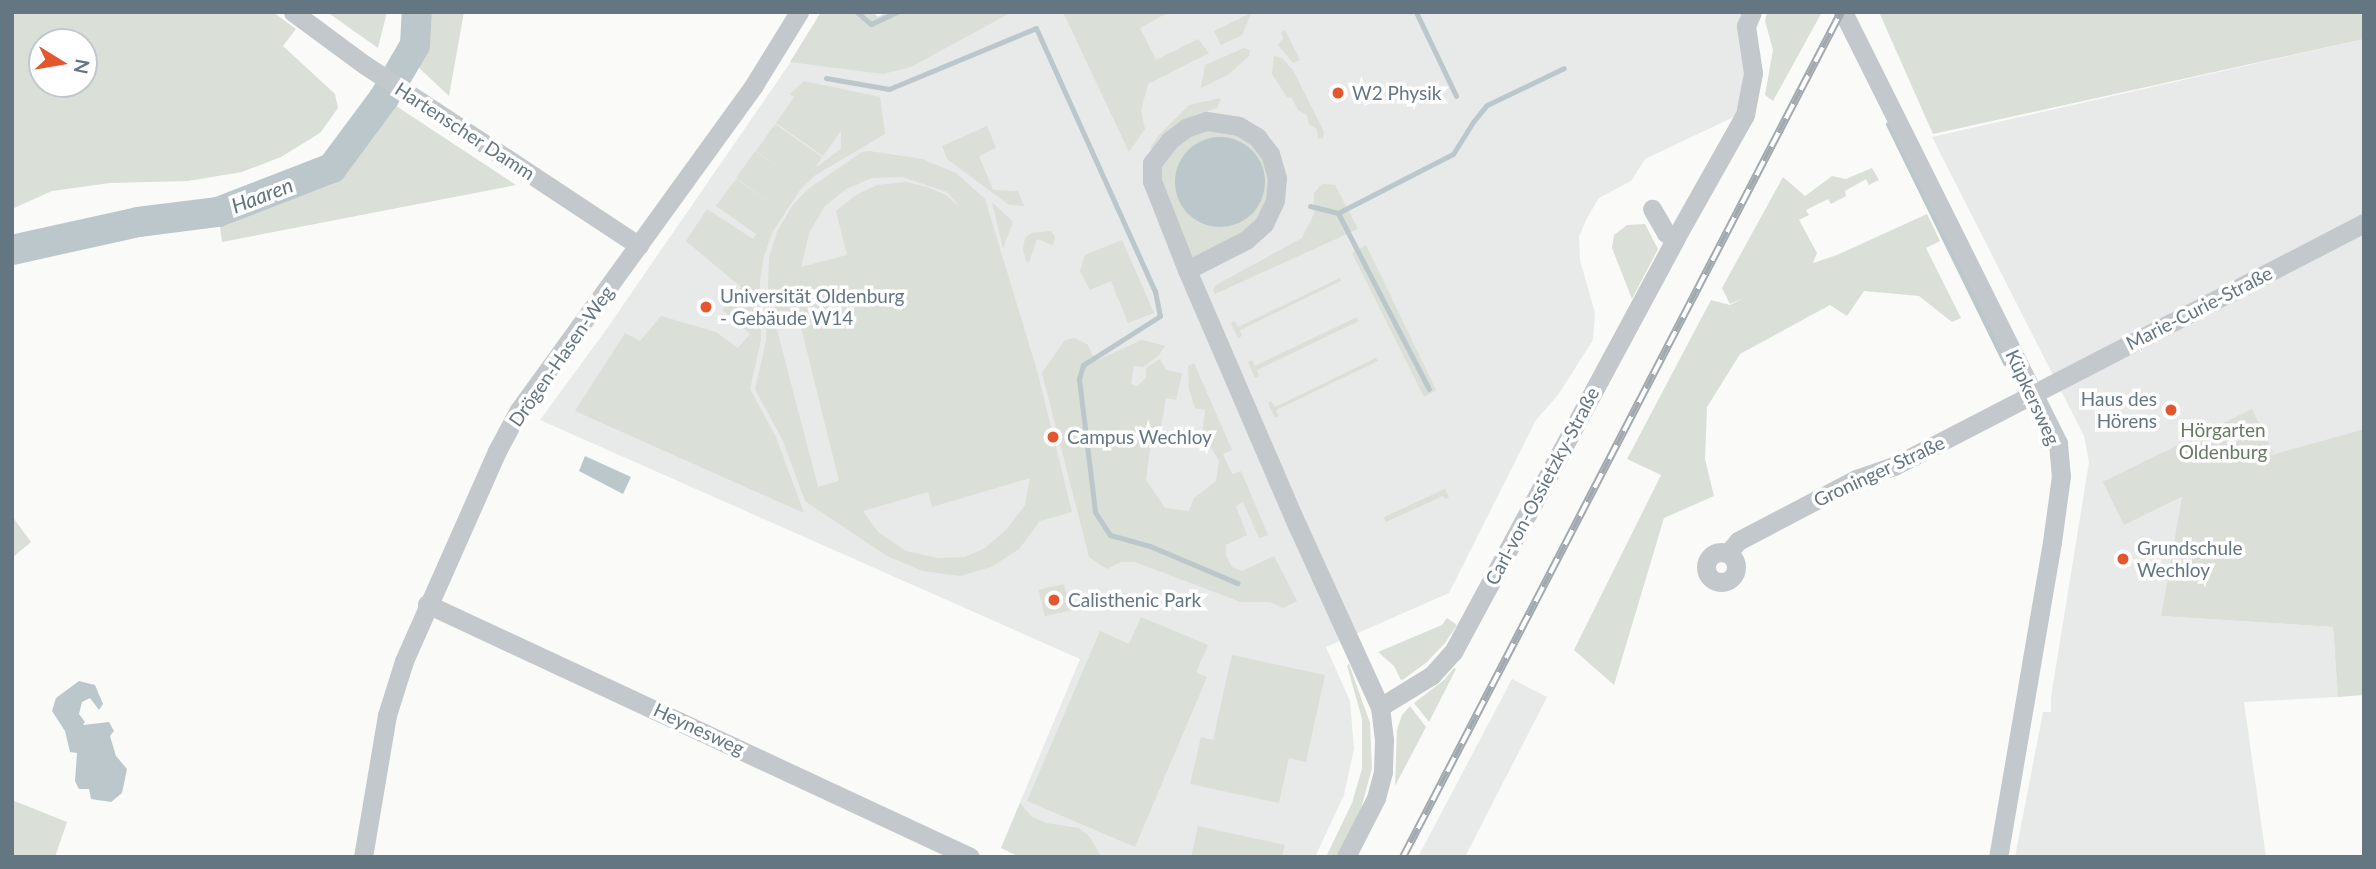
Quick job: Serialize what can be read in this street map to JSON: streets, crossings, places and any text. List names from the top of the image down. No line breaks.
{"streets":{"street":["Hartenscher Damm","Marie-Curie-Straße","Drögen-Hasen-Weg","Küpkersweg","Groninger Straße","Carl-von-Ossietzky-Straße","Heynesweg"]},"crossings":[["Hartenscher Damm","Drögen-Hasen-Weg"],["Marie-Curie-Straße","Küpkersweg"],["Marie-Curie-Straße","Groninger Straße"],["Drögen-Hasen-Weg","Heynesweg"],["Küpkersweg","Groninger Straße"]],"water":["Haaren"],"parks":["Hörgarten Oldenburg"],"places":["W2 Physik","Universität Oldenburg - Gebäude W14","Haus des Hörens","Campus Wechloy","Grundschule Wechloy","Calisthenic Park"],"north":"right"}
